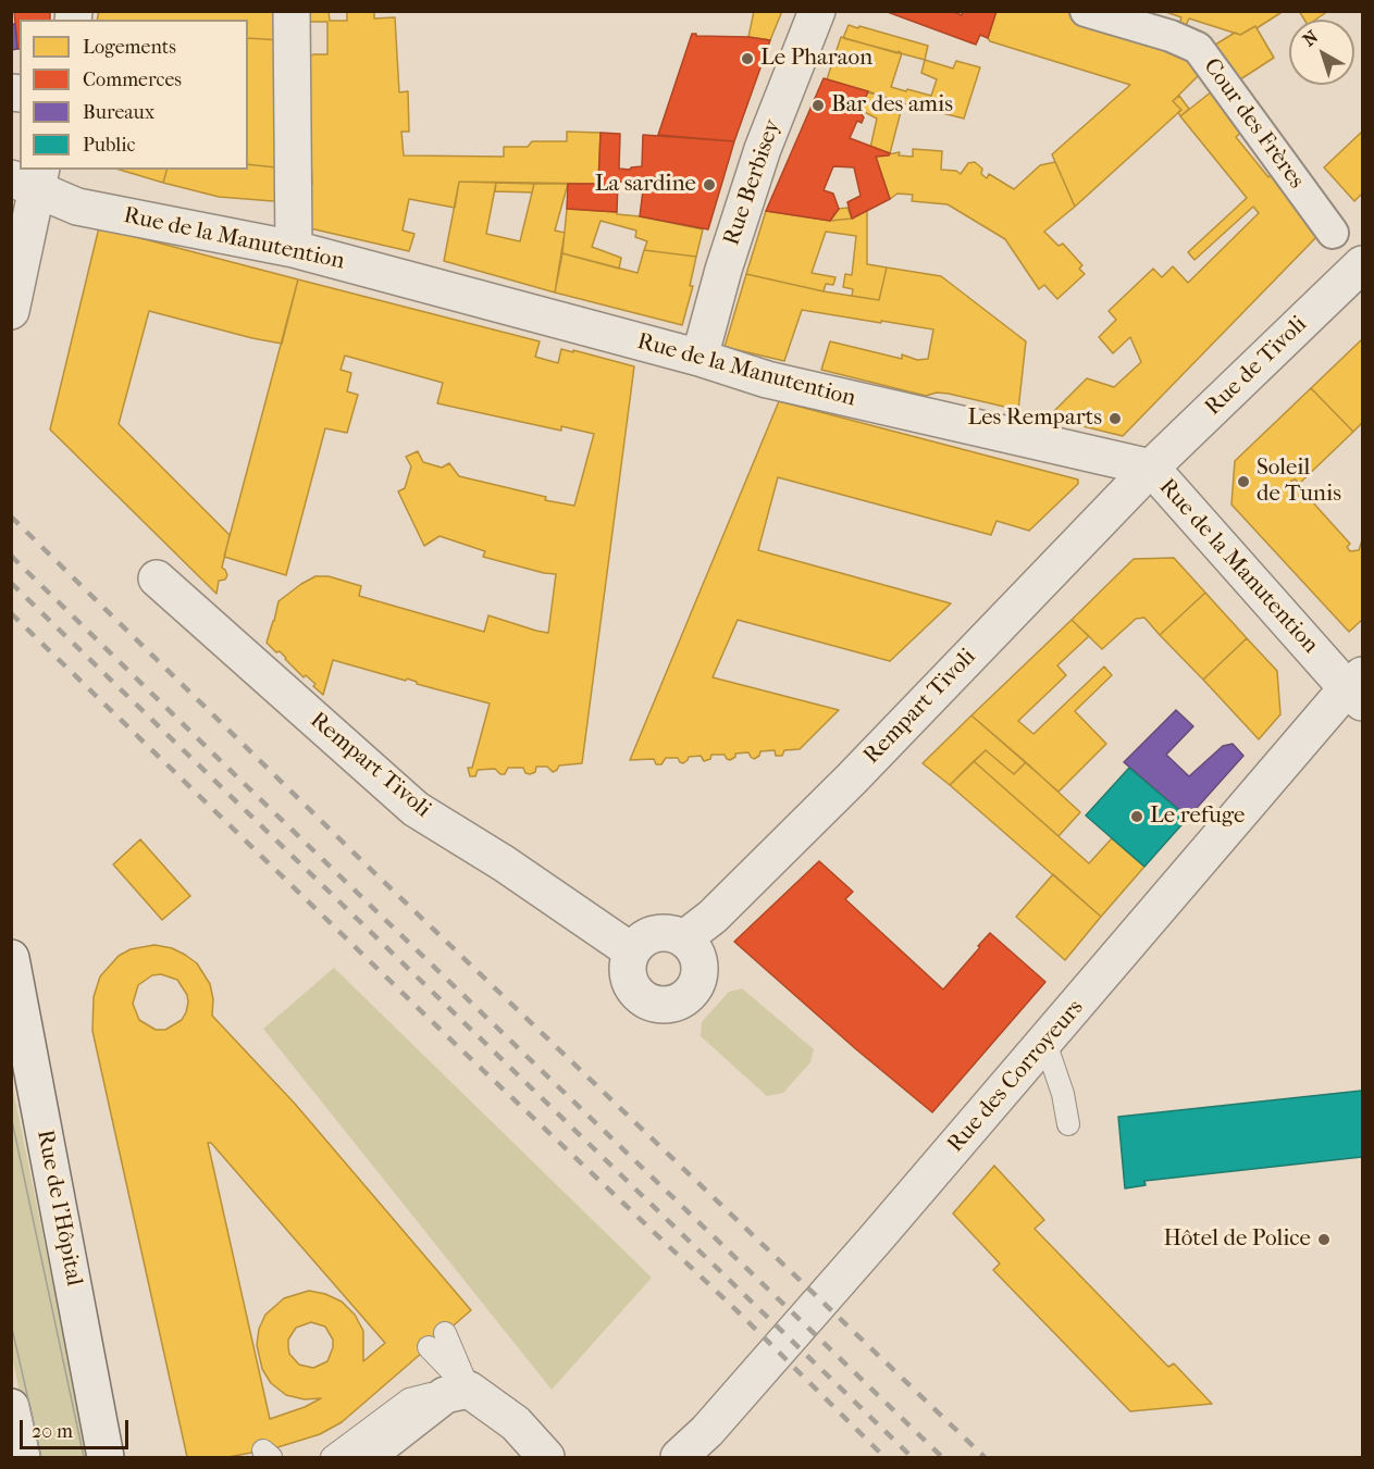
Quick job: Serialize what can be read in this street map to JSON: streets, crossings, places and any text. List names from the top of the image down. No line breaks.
{"streets":{"street":["Cour des Frères","Rue Berbisey","Rue de la Manutention","Rue de Tivoli","Rempart Tivoli","Rue des Corroyeurs","Rue de l'Hôpital"]},"crossings":[["Rue Berbisey","Rue de la Manutention"],["Rue de la Manutention","Rue de Tivoli"],["Rue de la Manutention","Rempart Tivoli"],["Rue de la Manutention","Rue des Corroyeurs"],["Rue de Tivoli","Rempart Tivoli"]],"places":["Le Pharaon","Bar des amis","La sardine","Les Remparts","Soleil de Tunis","Le refuge","Hôtel de Police"],"legend":["Logements","Commerces","Bureaux","Public"],"scale_bar":"20 m","north":"top left"}
